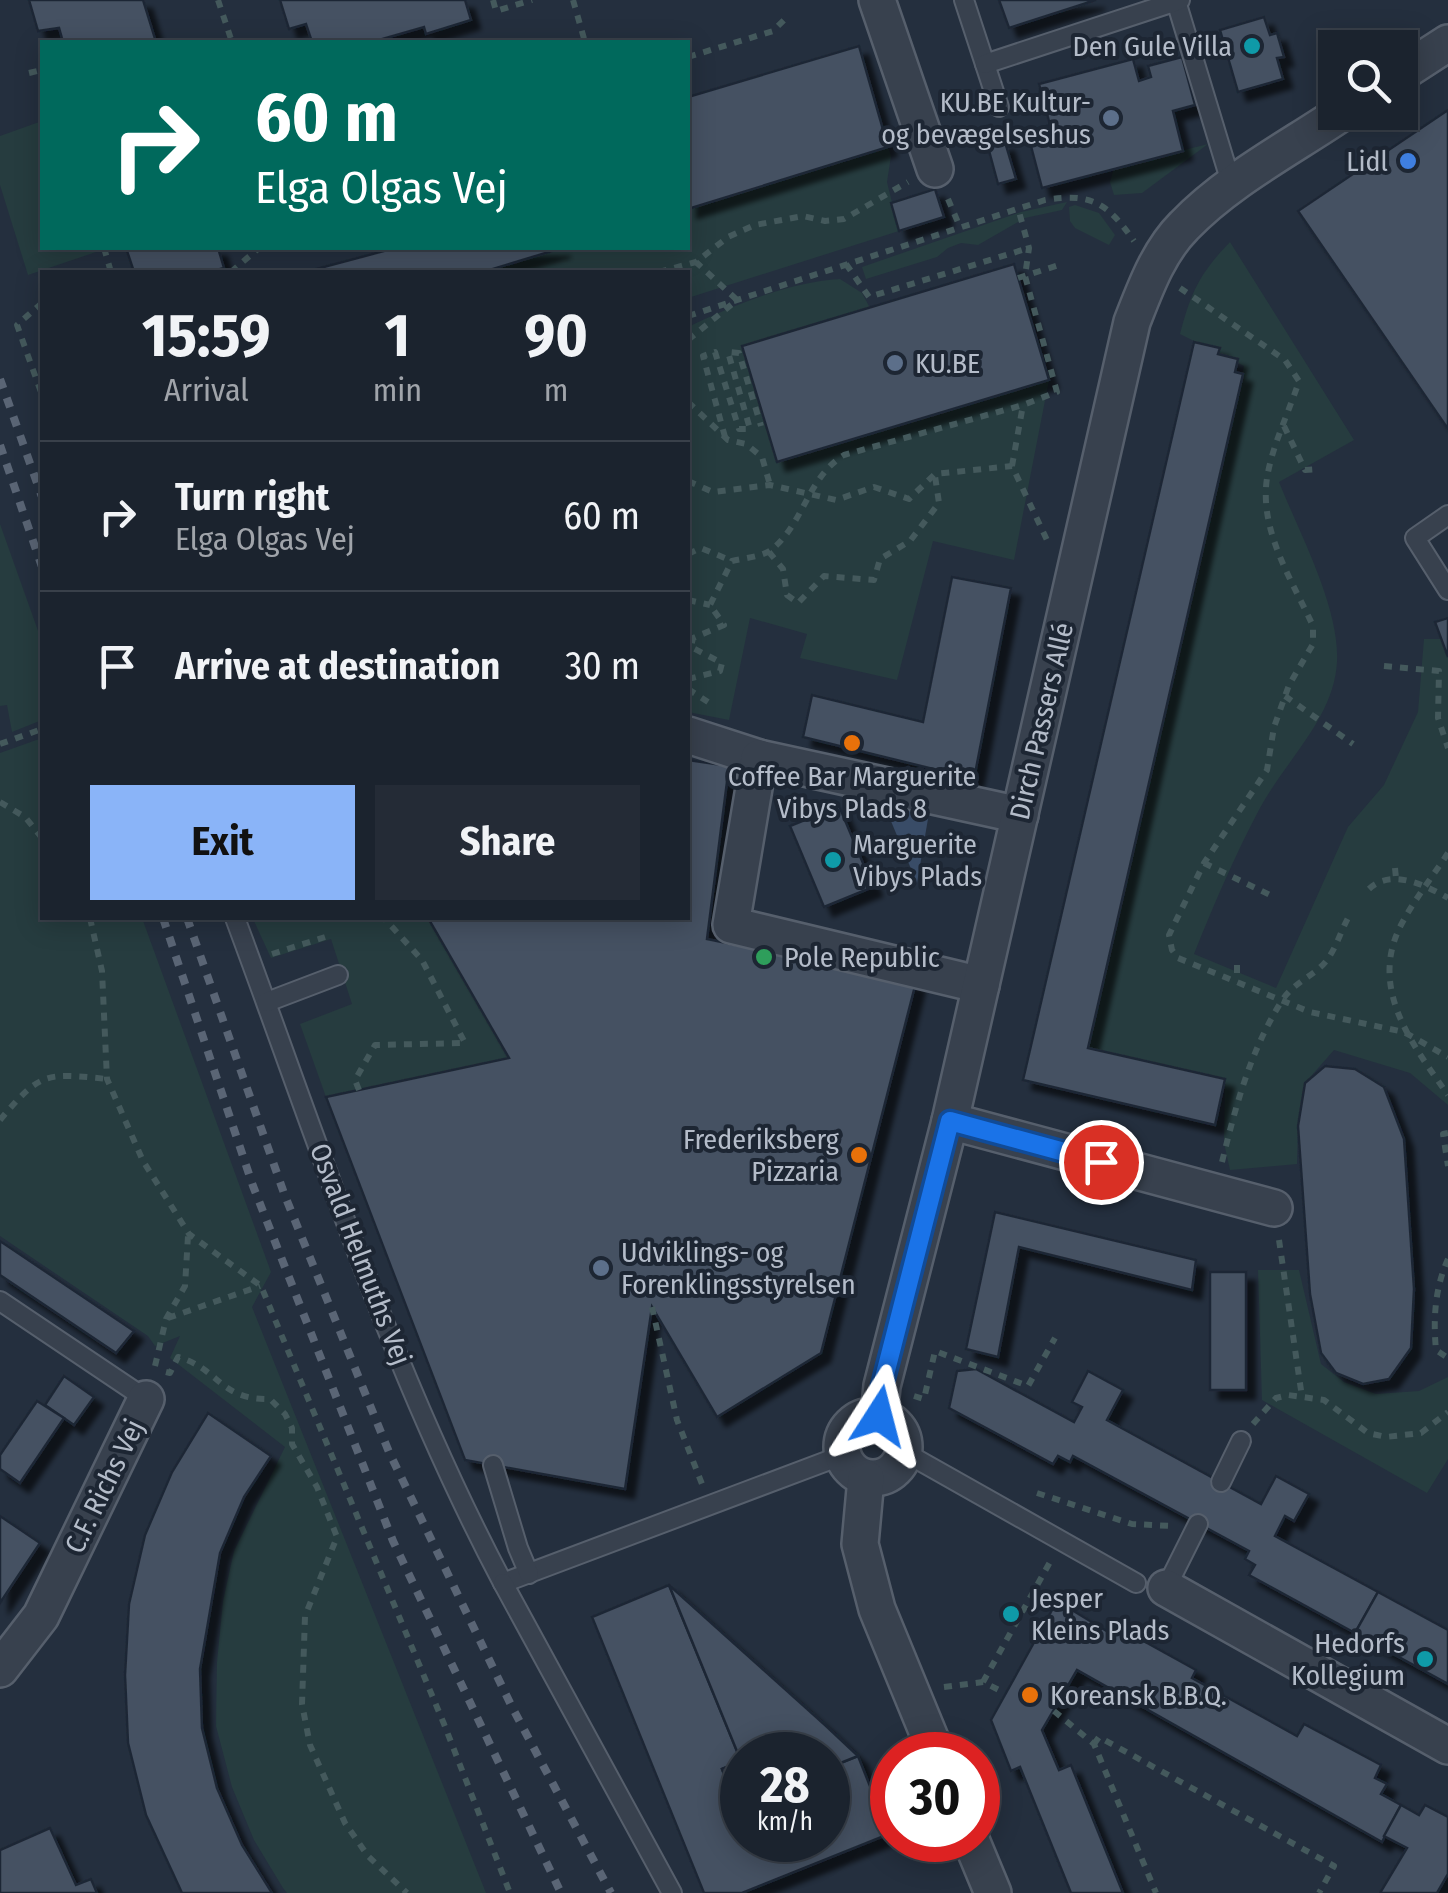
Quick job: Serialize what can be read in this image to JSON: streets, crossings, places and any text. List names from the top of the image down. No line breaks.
{"streets":{"street":["Dirch Passers Allé","C.F. Richs Vej"],"lane":["Osvald Helmuths Vej"]},"places":["Den Gule Villa","KU.BE Kultur- og bevægelseshus","Lidl","KU.BE","Coffee Bar Marguerite Vibys Plads 8","Marguerite Vibys Plads","Pole Republic","Frederiksberg Pizzaria","Udviklings- og Forenklingsstyrelsen","Jesper Kleins Plads","Hedorfs Kollegium","Koreansk B.B.Q."],"page":{"turn":["60 m","Elga Olgas Vej"],"eta":["15:59","Arrival","1","min","90","m"],"list":[{"name":"Turn right","note":"Elga Olgas Vej","value":"60 m"},{"name":"Arrive at destination","value":"30 m"}],"buttons":["Exit","Share"],"speed":"28 km/h","limit":"30"}}
